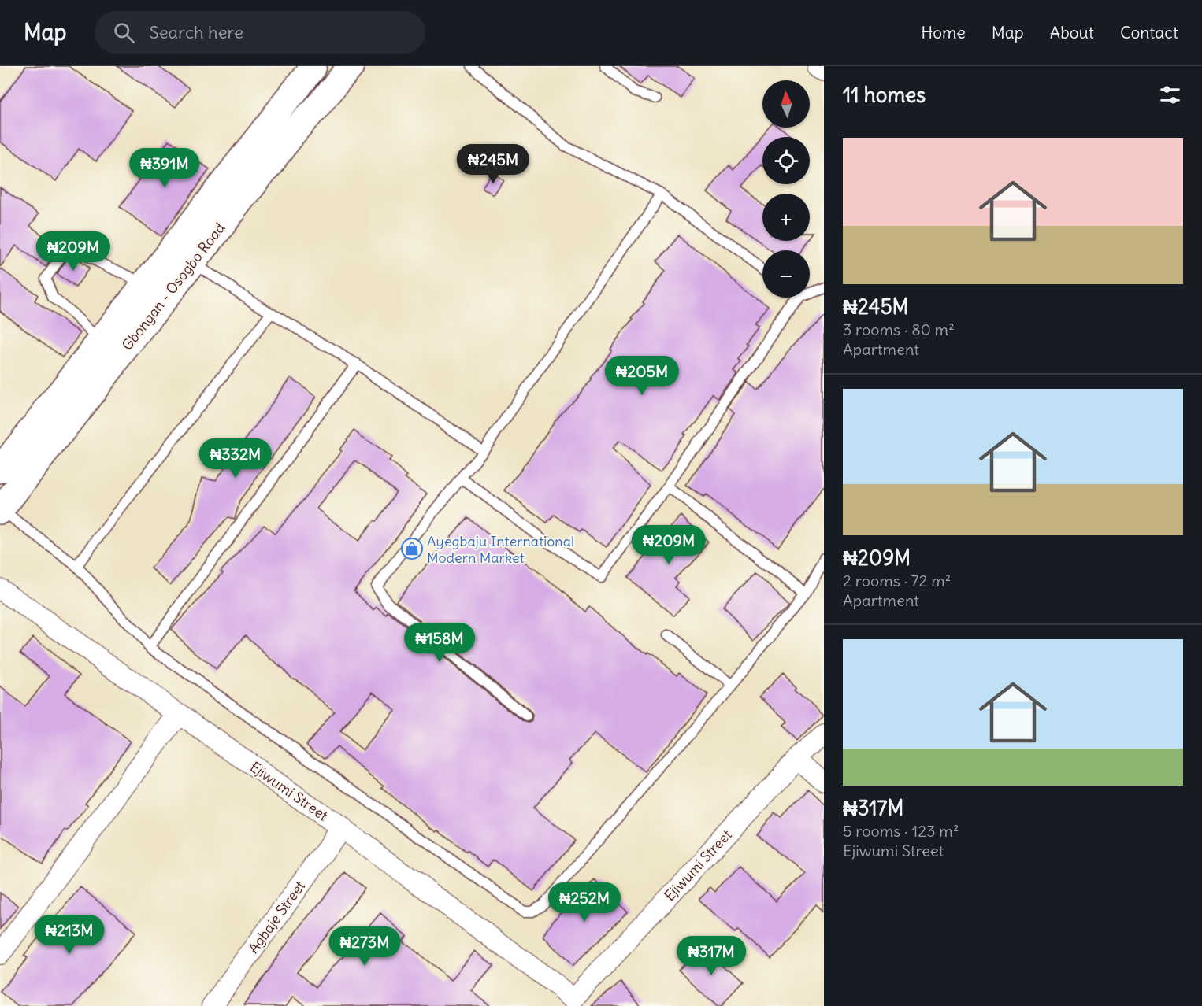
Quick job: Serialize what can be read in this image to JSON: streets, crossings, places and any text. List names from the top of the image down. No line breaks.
{"streets":{"main road":["Gbongan - Osogbo Road"],"street":["Ejiwumi Street","Agbaje Street"]},"crossings":[["Ejiwumi Street","Agbaje Street"]],"places":{"shop":["Ayegbaju International Modern Market"]},"north":"top","page":{"header":"Map","search":"Search here","nav":["Home","Map","About","Contact"],"heading":"11 homes","map_buttons":["+","−"],"list":[{"name":"₦245M","note":"3 rooms · 80 m² · Apartment"},{"name":"₦209M","note":"2 rooms · 72 m² · Apartment"},{"name":"₦317M","note":"5 rooms · 123 m² · Ejiwumi Street"}],"price":["₦245M","₦391M","₦209M","₦205M","₦332M","₦209M","₦158M","₦252M","₦213M","₦273M","₦317M"]}}
